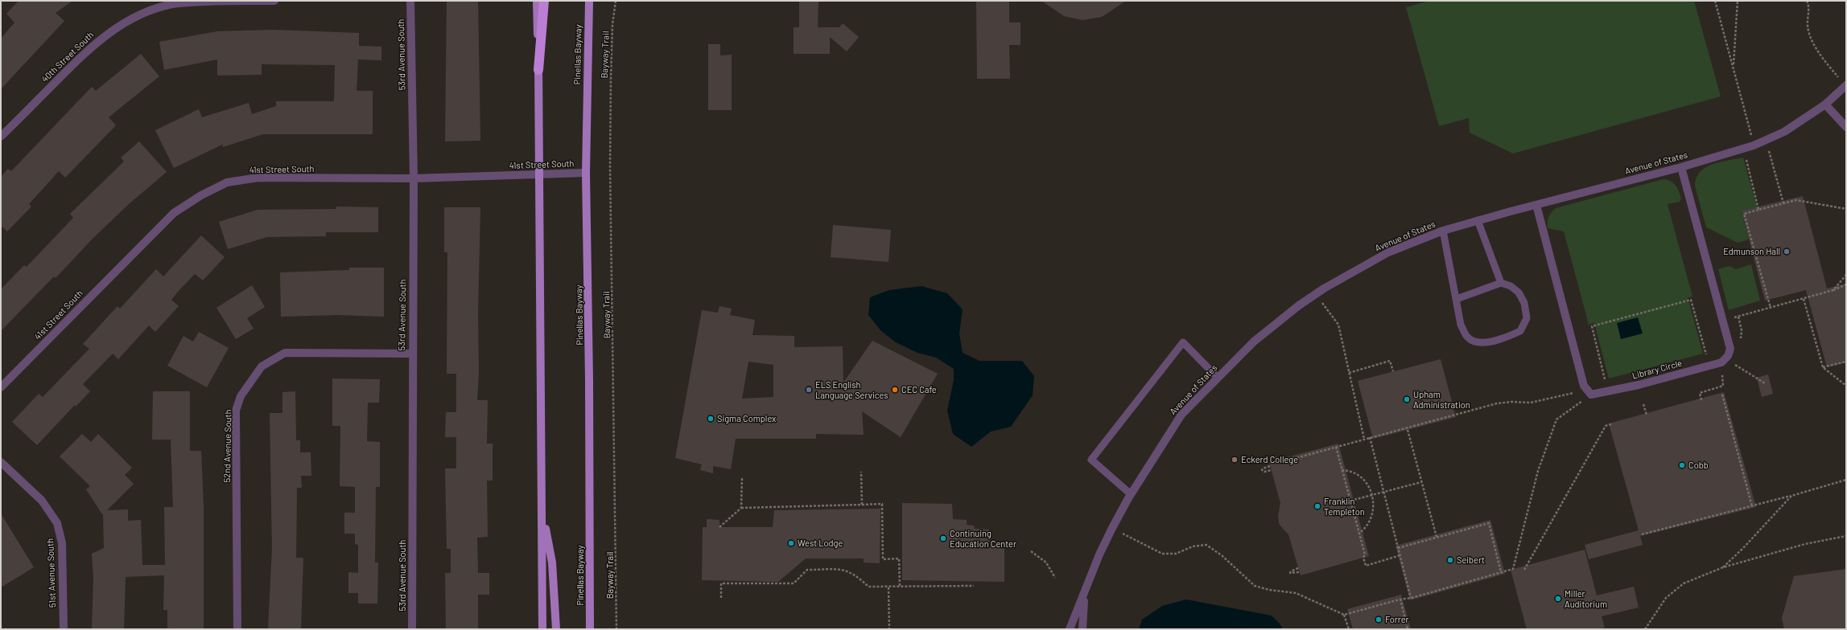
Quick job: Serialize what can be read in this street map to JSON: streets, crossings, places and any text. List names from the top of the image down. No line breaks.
{"streets":{"main road":["Pinellas Bayway"],"street":["53rd Avenue South","40th Street South","Avenue of States","41st Street South","Library Circle","52nd Avenue South","51st Avenue South"],"path":["Bayway Trail"]},"crossings":[["53rd Avenue South","41st Street South"],["53rd Avenue South","52nd Avenue South"],["Pinellas Bayway","41st Street South"],["Avenue of States","Library Circle"]],"places":["Edmunson Hall","ELS English Language Services","CEC Cafe","Upham Administration","Sigma Complex","Eckerd College","Cobb","Franklin Templeton","Continuing Education Center","West Lodge","Seibert","Miller Auditorium","Forrer"]}
